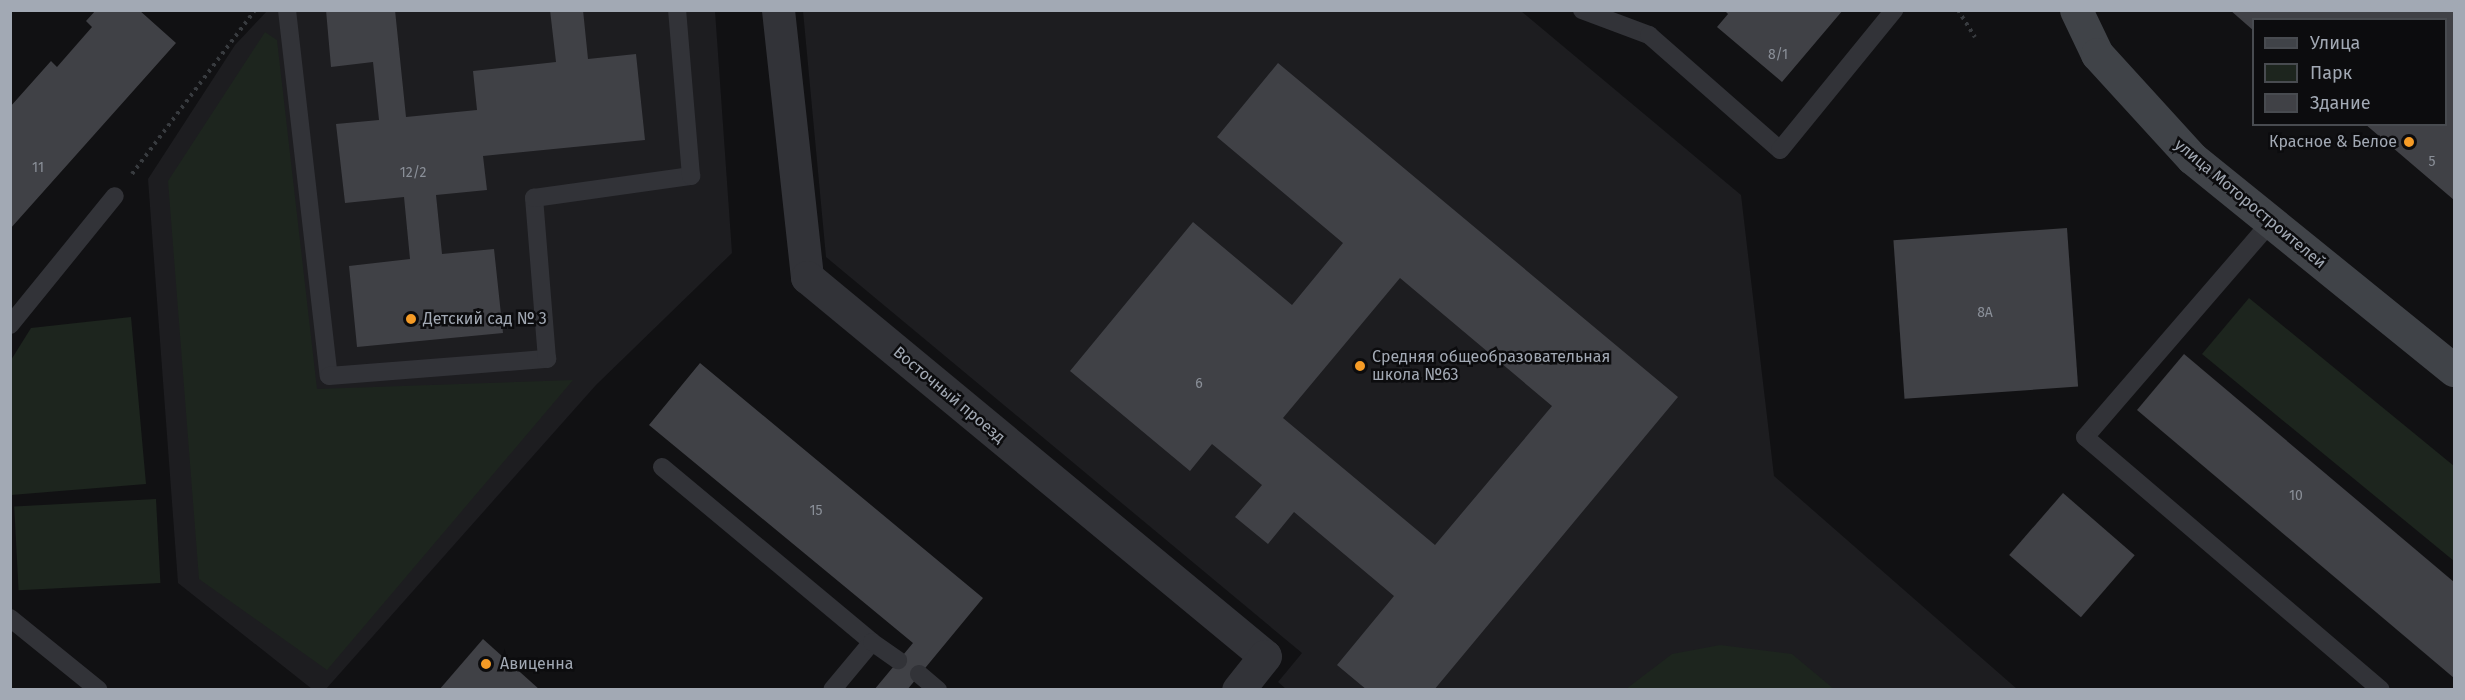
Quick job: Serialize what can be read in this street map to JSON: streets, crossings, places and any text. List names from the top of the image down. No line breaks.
{"streets":{"street":["улица Моторостроителей","Восточный проезд"]},"places":["Красное & Белое","Детский сад № 3","Средняя общеобразовательная школа №63","Авиценна"],"house_numbers":["8/1","5","11","12/2","8А","6","10","15"],"legend":["Улица","Парк","Здание"]}
